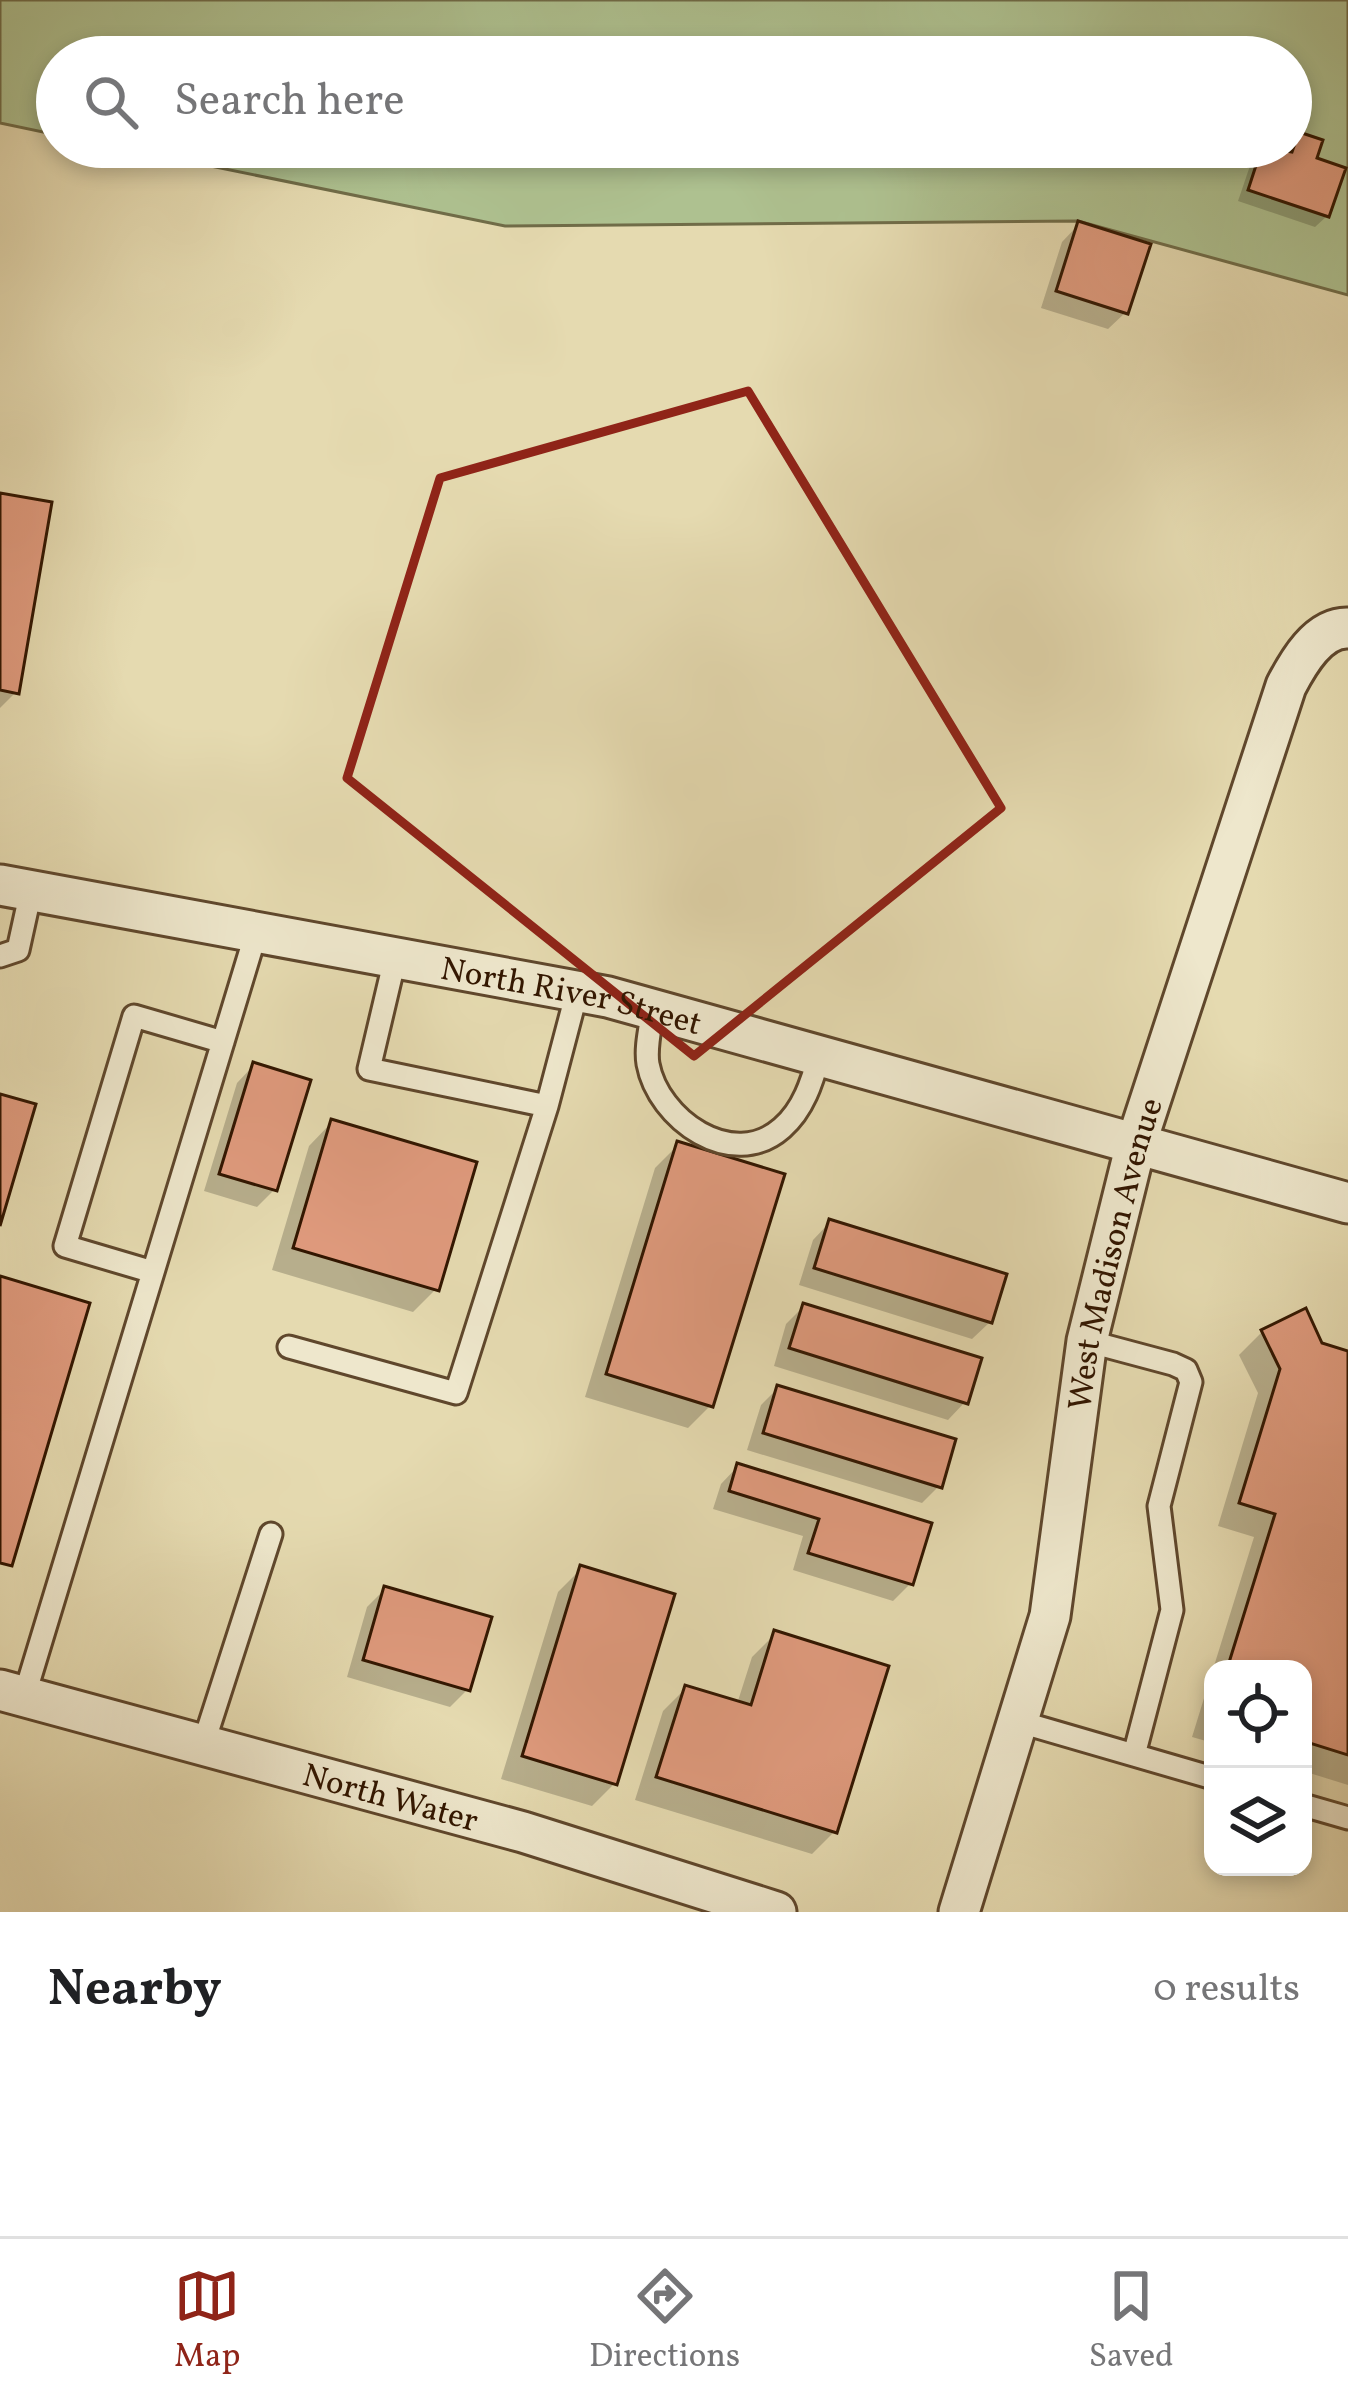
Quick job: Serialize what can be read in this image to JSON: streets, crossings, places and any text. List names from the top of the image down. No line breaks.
{"streets":{"street":["North River Street","West Madison Avenue","North Water"]},"crossings":[["North River Street","West Madison Avenue"]],"page":{"search":"Search here","heading":["Nearby","0 results"],"nav":["Map","Directions","Saved"]}}
